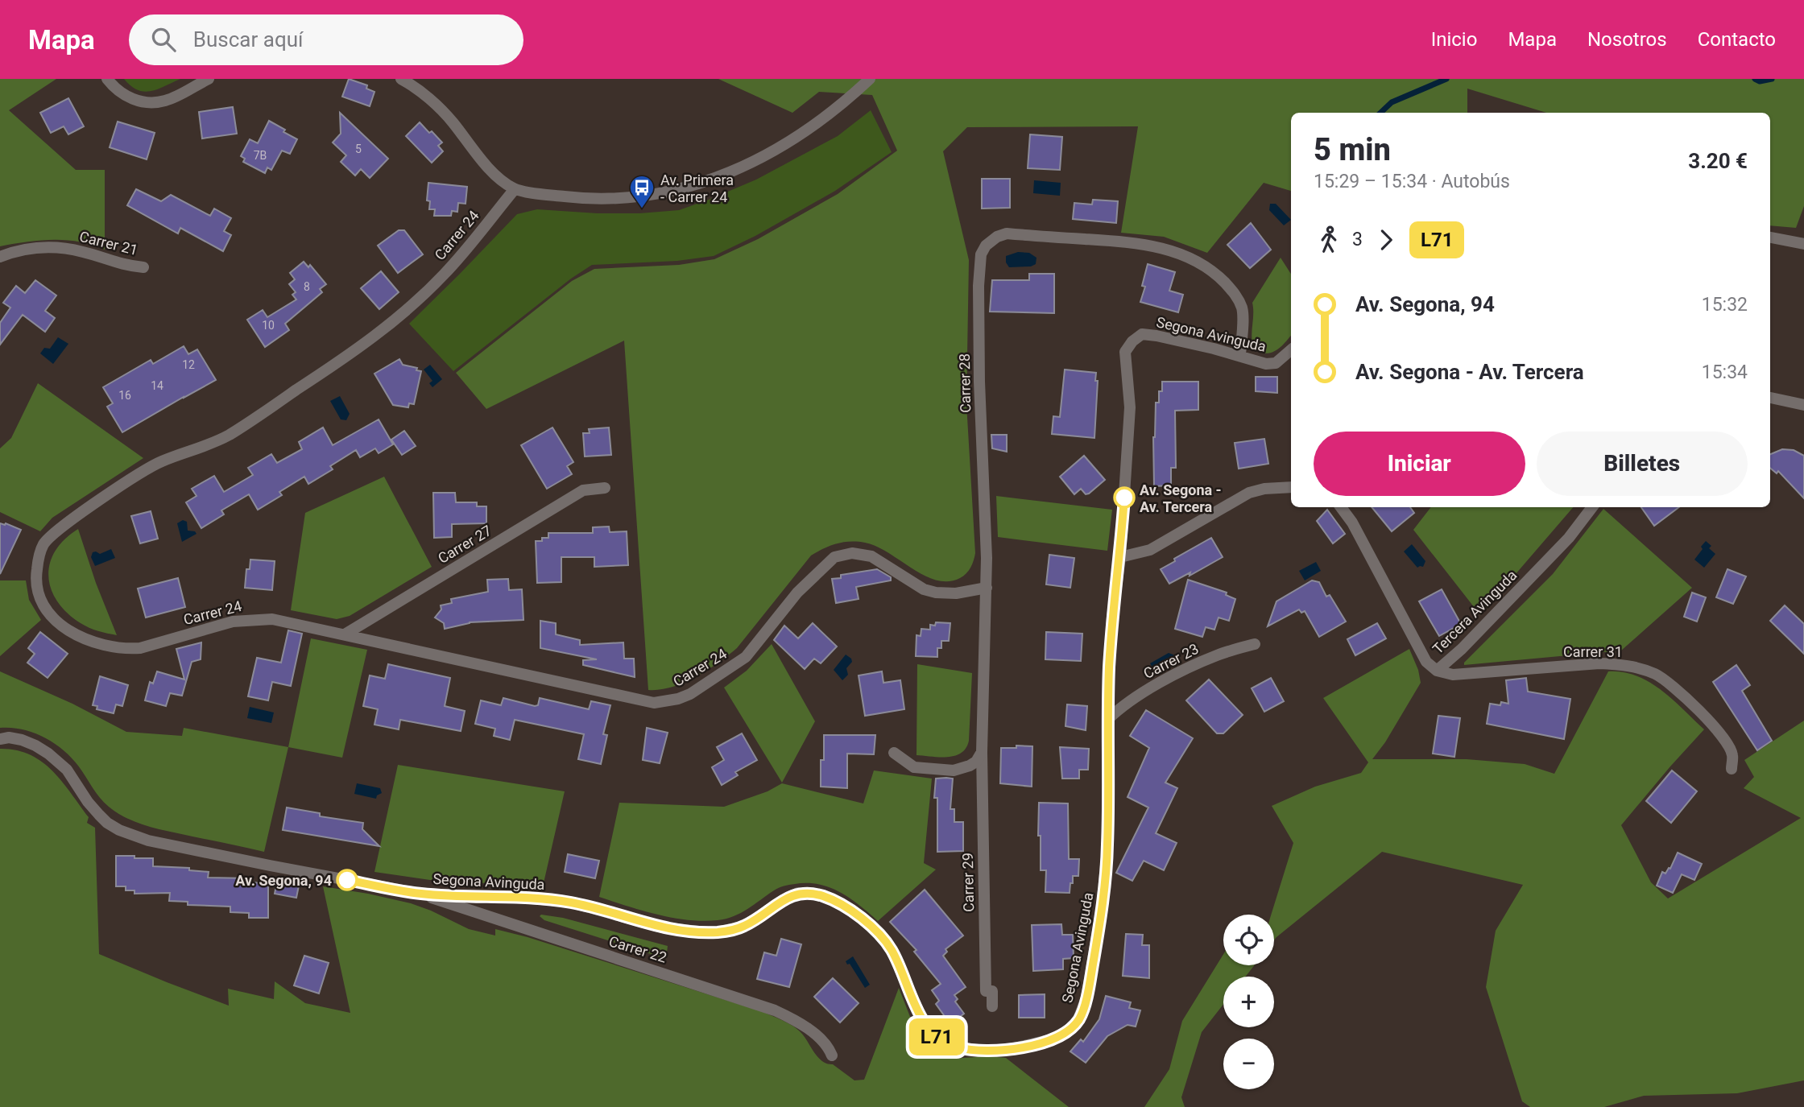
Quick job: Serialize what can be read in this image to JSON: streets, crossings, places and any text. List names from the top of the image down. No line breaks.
{"streets":{"street":["Carrer 24","Carrer 21","Segona Avinguda","Carrer 28","Carrer 27","Tercera Avinguda","Carrer 31","Carrer 23","Carrer 29","Carrer 22"]},"crossings":[["Carrer 24","Carrer 28"],["Carrer 24","Carrer 27"],["Segona Avinguda","Carrer 28"],["Segona Avinguda","Carrer 23"],["Segona Avinguda","Carrer 22"],["Carrer 28","Carrer 29"],["Tercera Avinguda","Carrer 31"]],"places":{"bus stop":["Av. Primera - Carrer 24"],"other":["Av. Segona - Av. Tercera","Av. Segona, 94"]},"lines":["bus line L71"],"house_numbers":["5","7B","8","10","12","14","16"],"page":{"header":"Mapa","search":"Buscar aquí","nav":["Inicio","Mapa","Nosotros","Contacto"],"on_map":"L71","heading":["5 min","15:29 – 15:34 · Autobús","3.20 €"],"legs":["3","L71"],"list":[{"name":"Av. Segona, 94","value":"15:32"},{"name":"Av. Segona - Av. Tercera","value":"15:34"}],"buttons":["Iniciar","Billetes"],"map_buttons":["+","−"]}}
